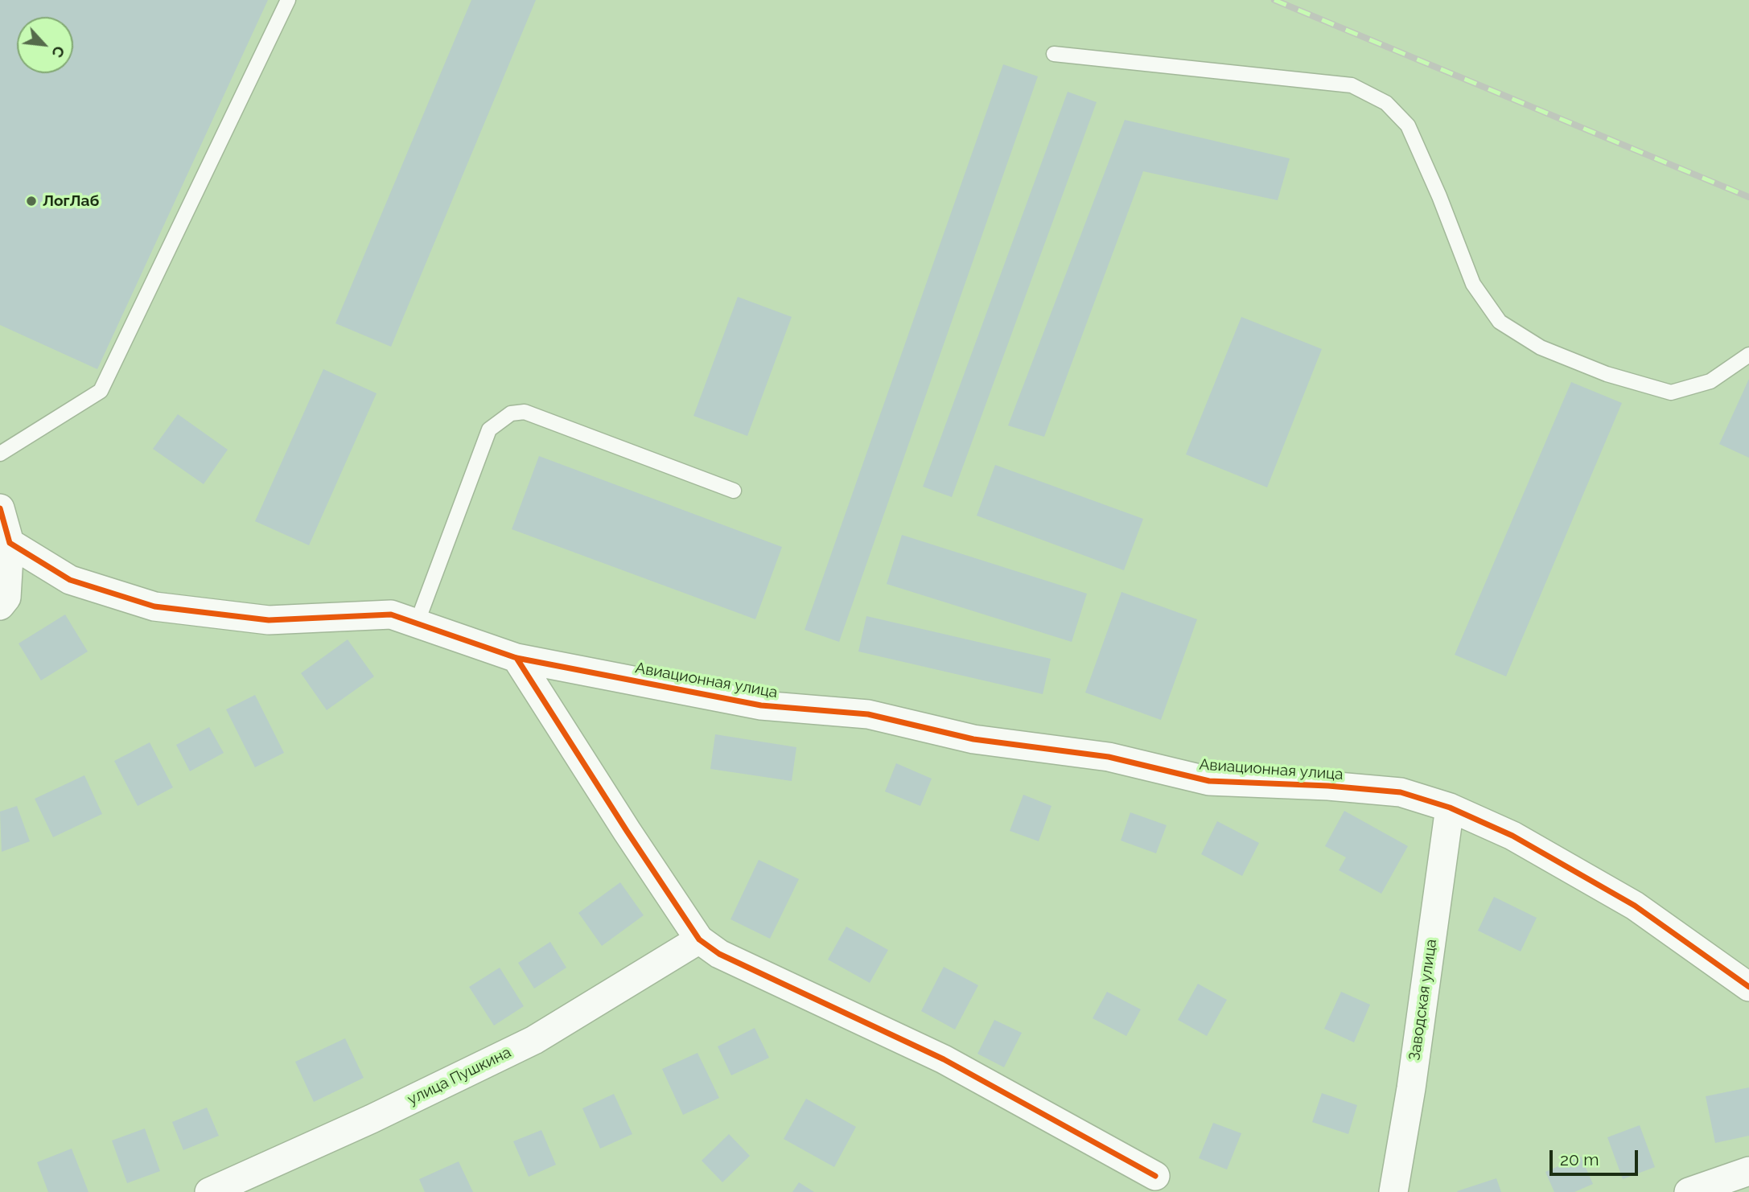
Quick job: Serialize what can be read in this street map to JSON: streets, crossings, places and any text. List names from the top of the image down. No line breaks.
{"streets":{"street":["Авиационная улица","Заводская улица","улица Пушкина"]},"crossings":[["Авиационная улица","Заводская улица"]],"places":["ЛогЛаб"],"scale_bar":"20 m","north":"bottom right"}
